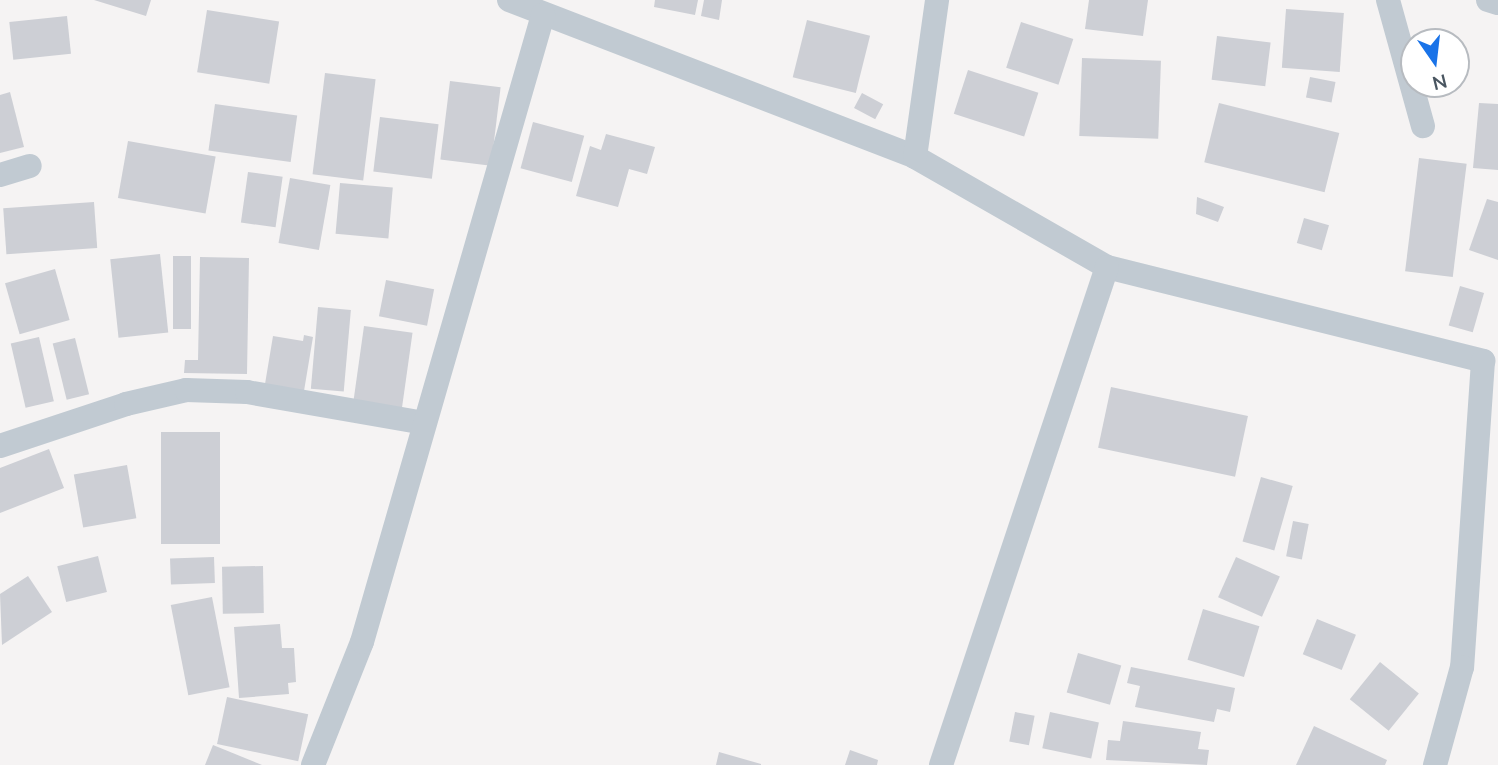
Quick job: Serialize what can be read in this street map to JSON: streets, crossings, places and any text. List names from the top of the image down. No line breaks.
{"north":"bottom"}
